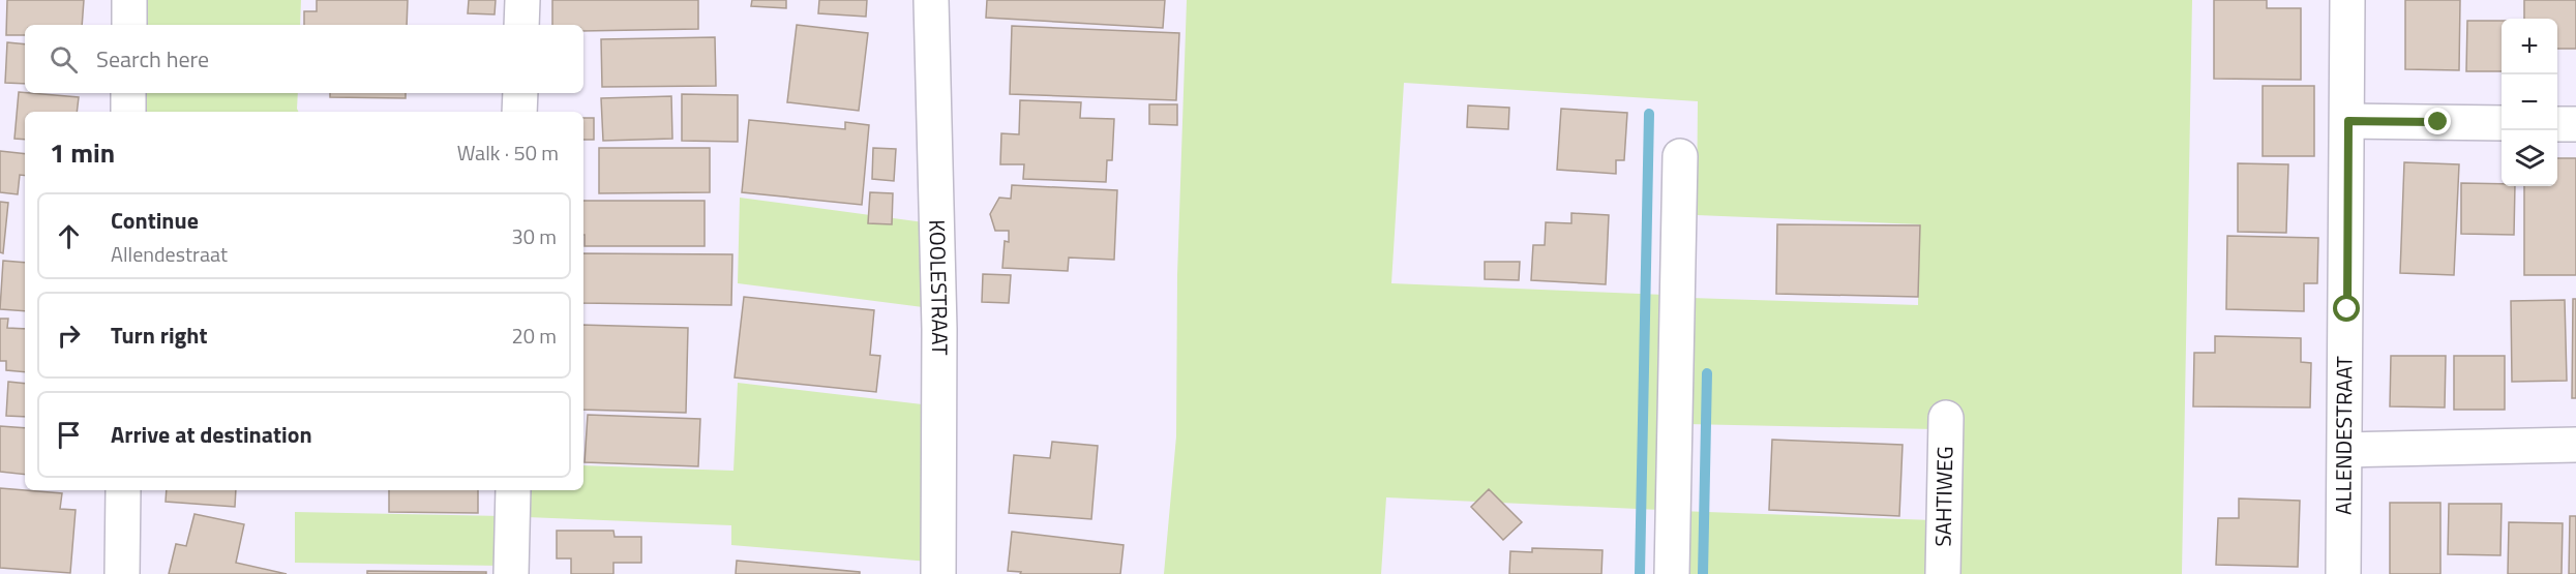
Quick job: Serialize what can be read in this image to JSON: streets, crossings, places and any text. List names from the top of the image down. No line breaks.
{"streets":{"street":["KOOLESTRAAT","ALLENDESTRAAT","SAHTIWEG"]},"page":{"map_buttons":["+","−"],"search":"Search here","heading":["1 min","Walk · 50 m"],"list":[["Continue","Allendestraat","30 m"],["Turn right","20 m"],"Arrive at destination"]}}
